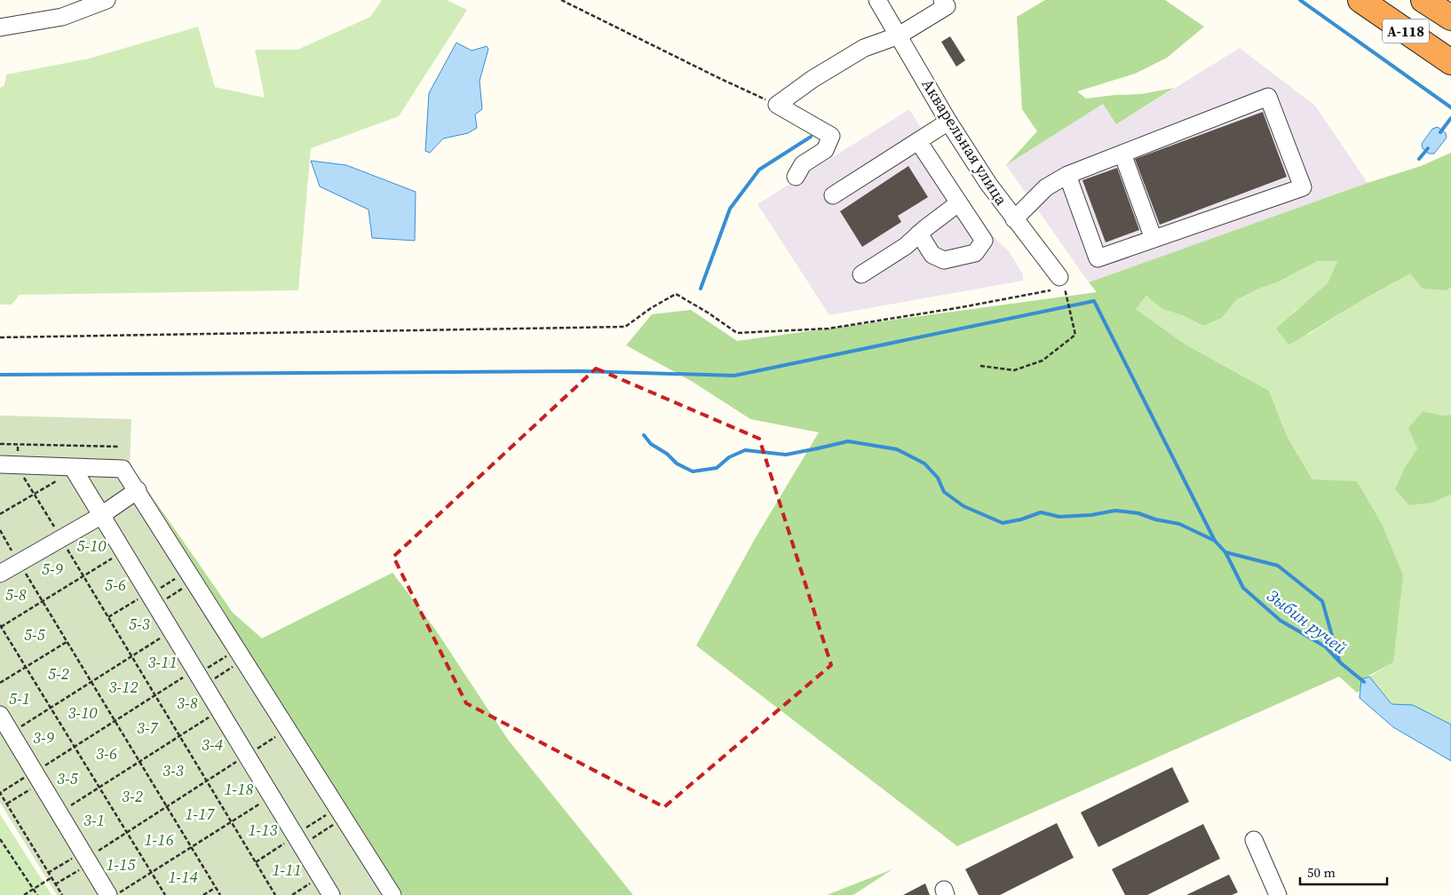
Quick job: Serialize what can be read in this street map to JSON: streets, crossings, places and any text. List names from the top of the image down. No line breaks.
{"streets":{"highway":["А-118"],"street":["Акварельная улица"]},"water":["Зыбин ручей"],"parks":["5-10","5-9","5-6","5-8","5-3","5-5","3-11","5-2","3-12","5-1","3-8","3-10","3-7","3-9","3-4","3-6","3-3","3-5","1-18","3-2","1-17","3-1","1-13","1-16","1-15","1-11","1-14"],"scale_bar":"50 m"}
